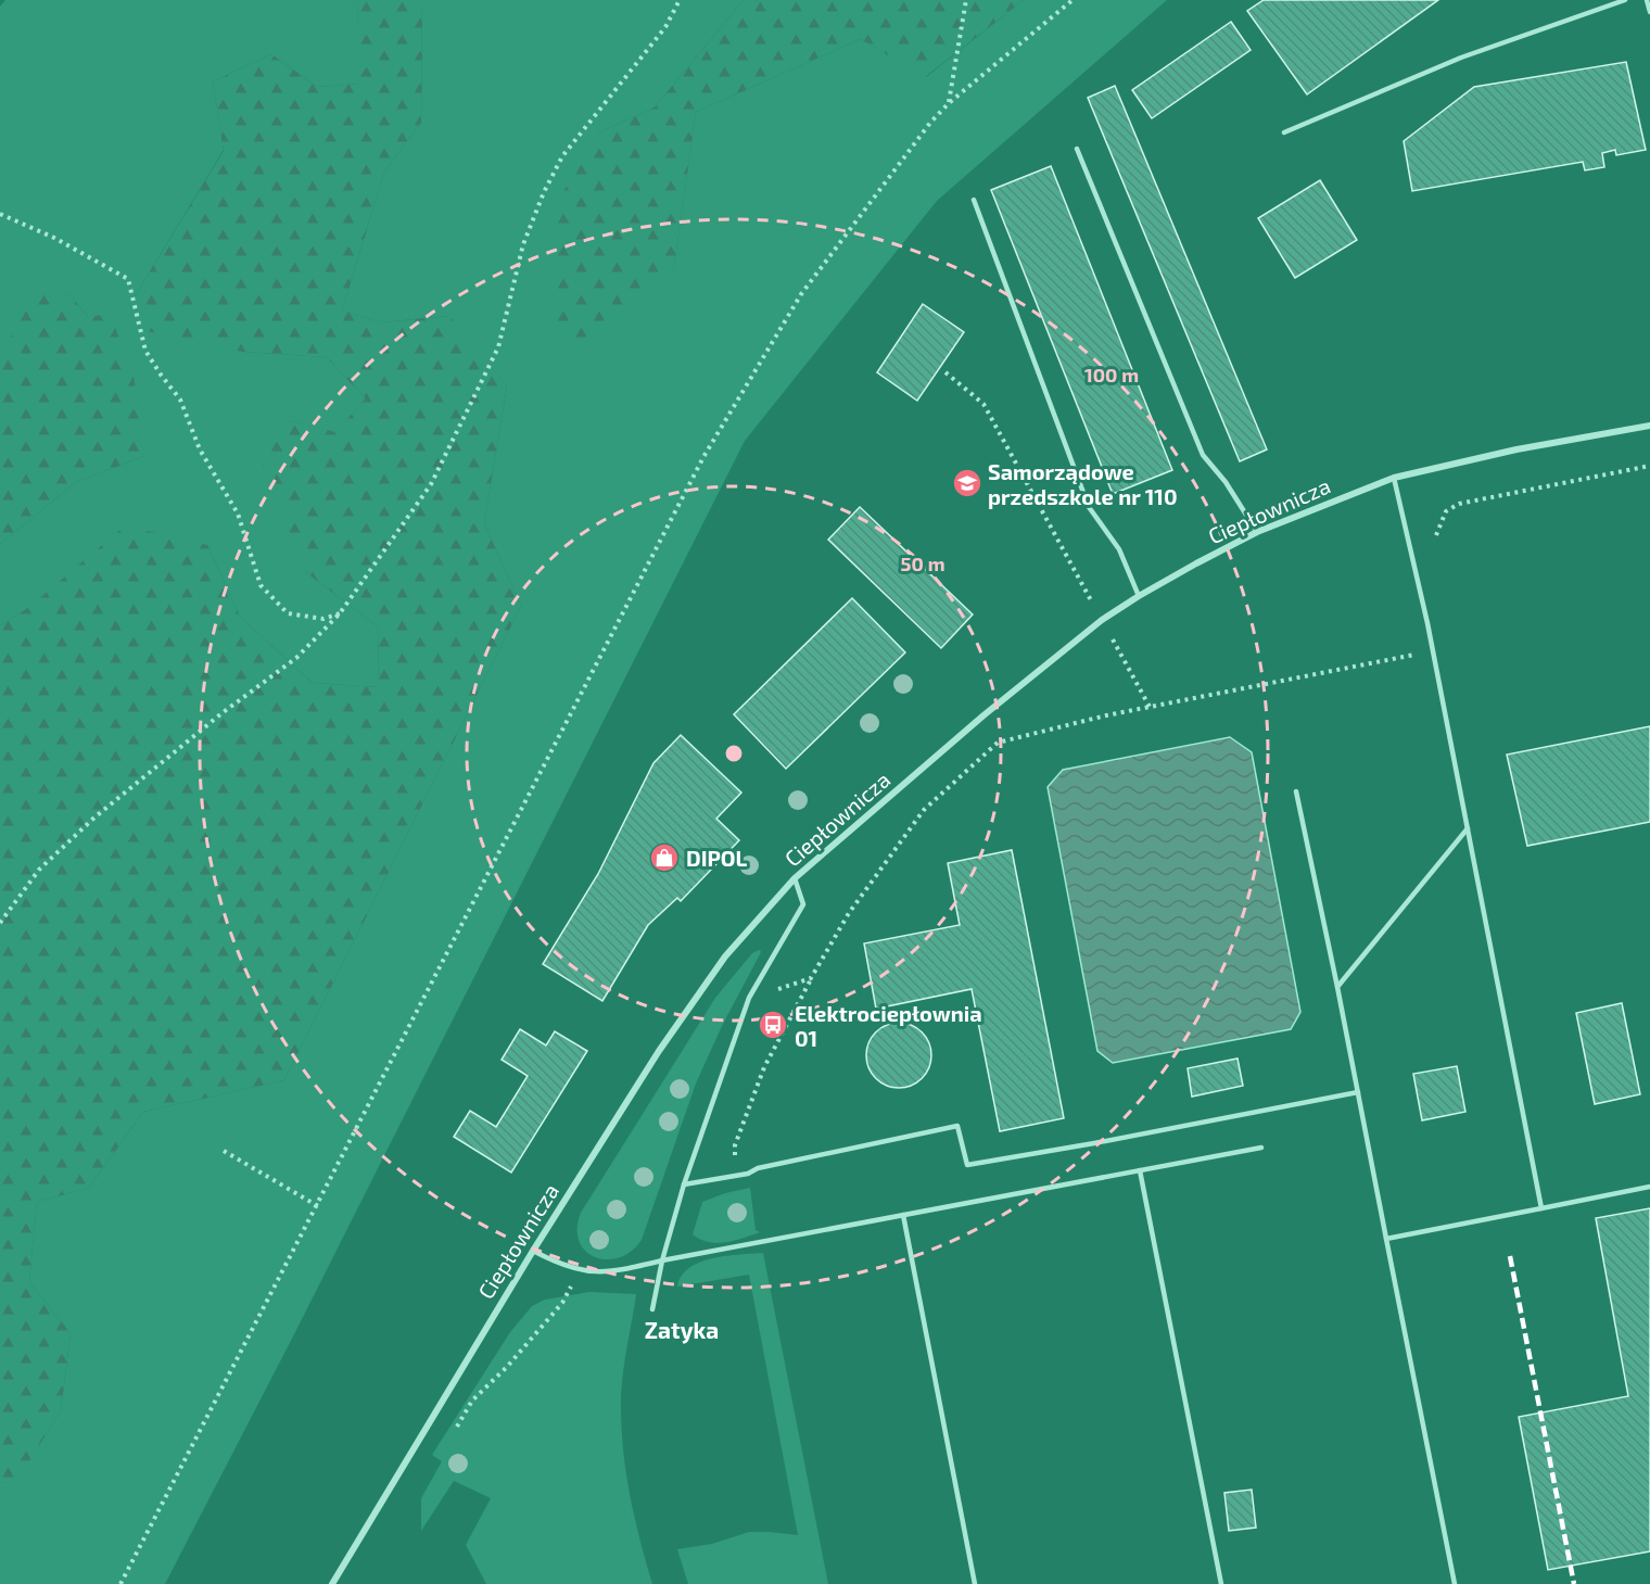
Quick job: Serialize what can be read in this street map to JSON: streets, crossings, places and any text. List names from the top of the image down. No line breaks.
{"streets":{"street":["Ciepłownicza"]},"districts":["Zatyka"],"places":{"school or university":["Samorządowe przedszkole nr 110"],"shop":["DIPOL"],"bus stop":["Elektrociepłownia 01"]},"rings":["100 m","50 m"]}
